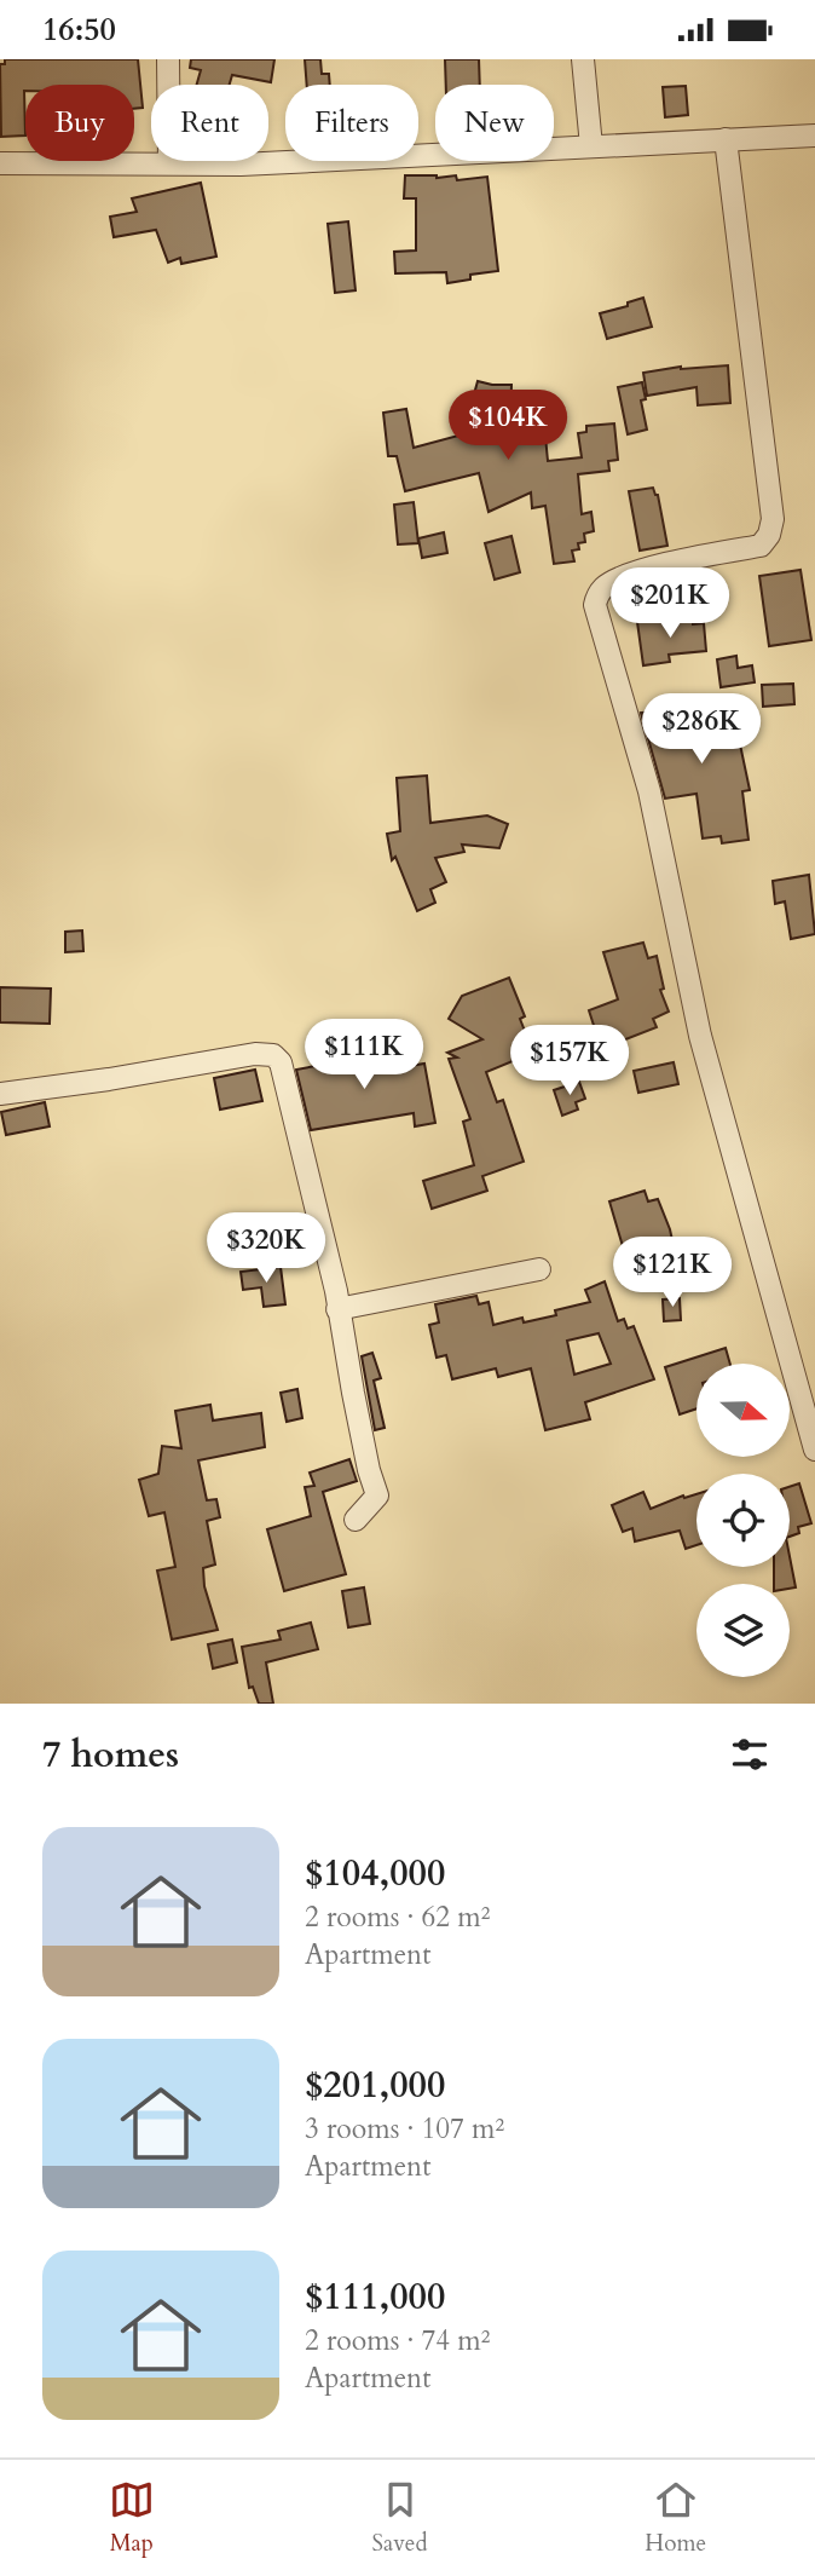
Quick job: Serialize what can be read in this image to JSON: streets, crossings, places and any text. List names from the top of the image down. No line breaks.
{"north":"right","page":{"status":"16:50","chip":["Buy","Rent","Filters","New"],"price":["$104K","$201K","$286K","$111K","$157K","$320K","$121K"],"heading":"7 homes","list":[{"name":"$104,000","note":"2 rooms · 62 m² · Apartment"},{"name":"$201,000","note":"3 rooms · 107 m² · Apartment"},{"name":"$111,000","note":"2 rooms · 74 m² · Apartment"}],"tabs":["Map","Saved","Home"]}}
